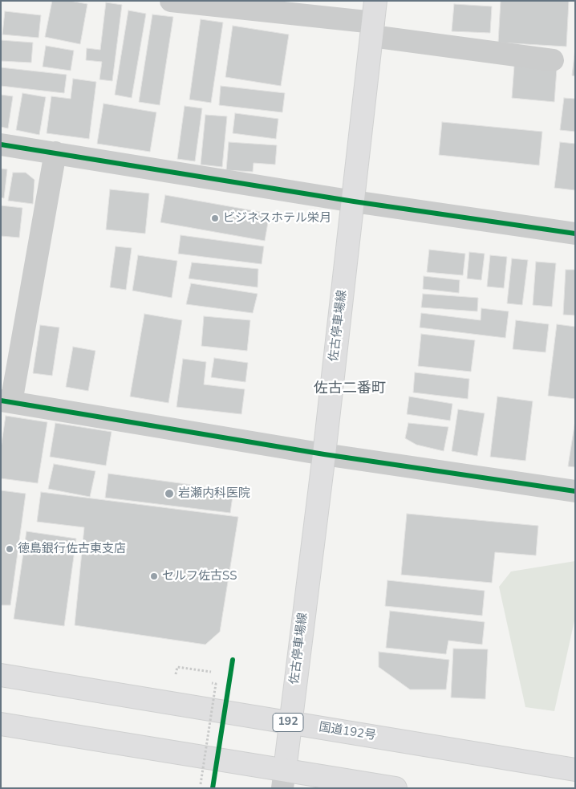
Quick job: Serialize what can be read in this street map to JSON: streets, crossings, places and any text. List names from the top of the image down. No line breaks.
{"streets":{"main road":["佐古停車場線","192","国道192号"]},"crossings":[["佐古停車場線","国道192号"]],"districts":["佐古二番町"],"places":["ビジネスホテル栄月","岩瀬内科医院","徳島銀行佐古東支店","セルフ佐古SS"]}
